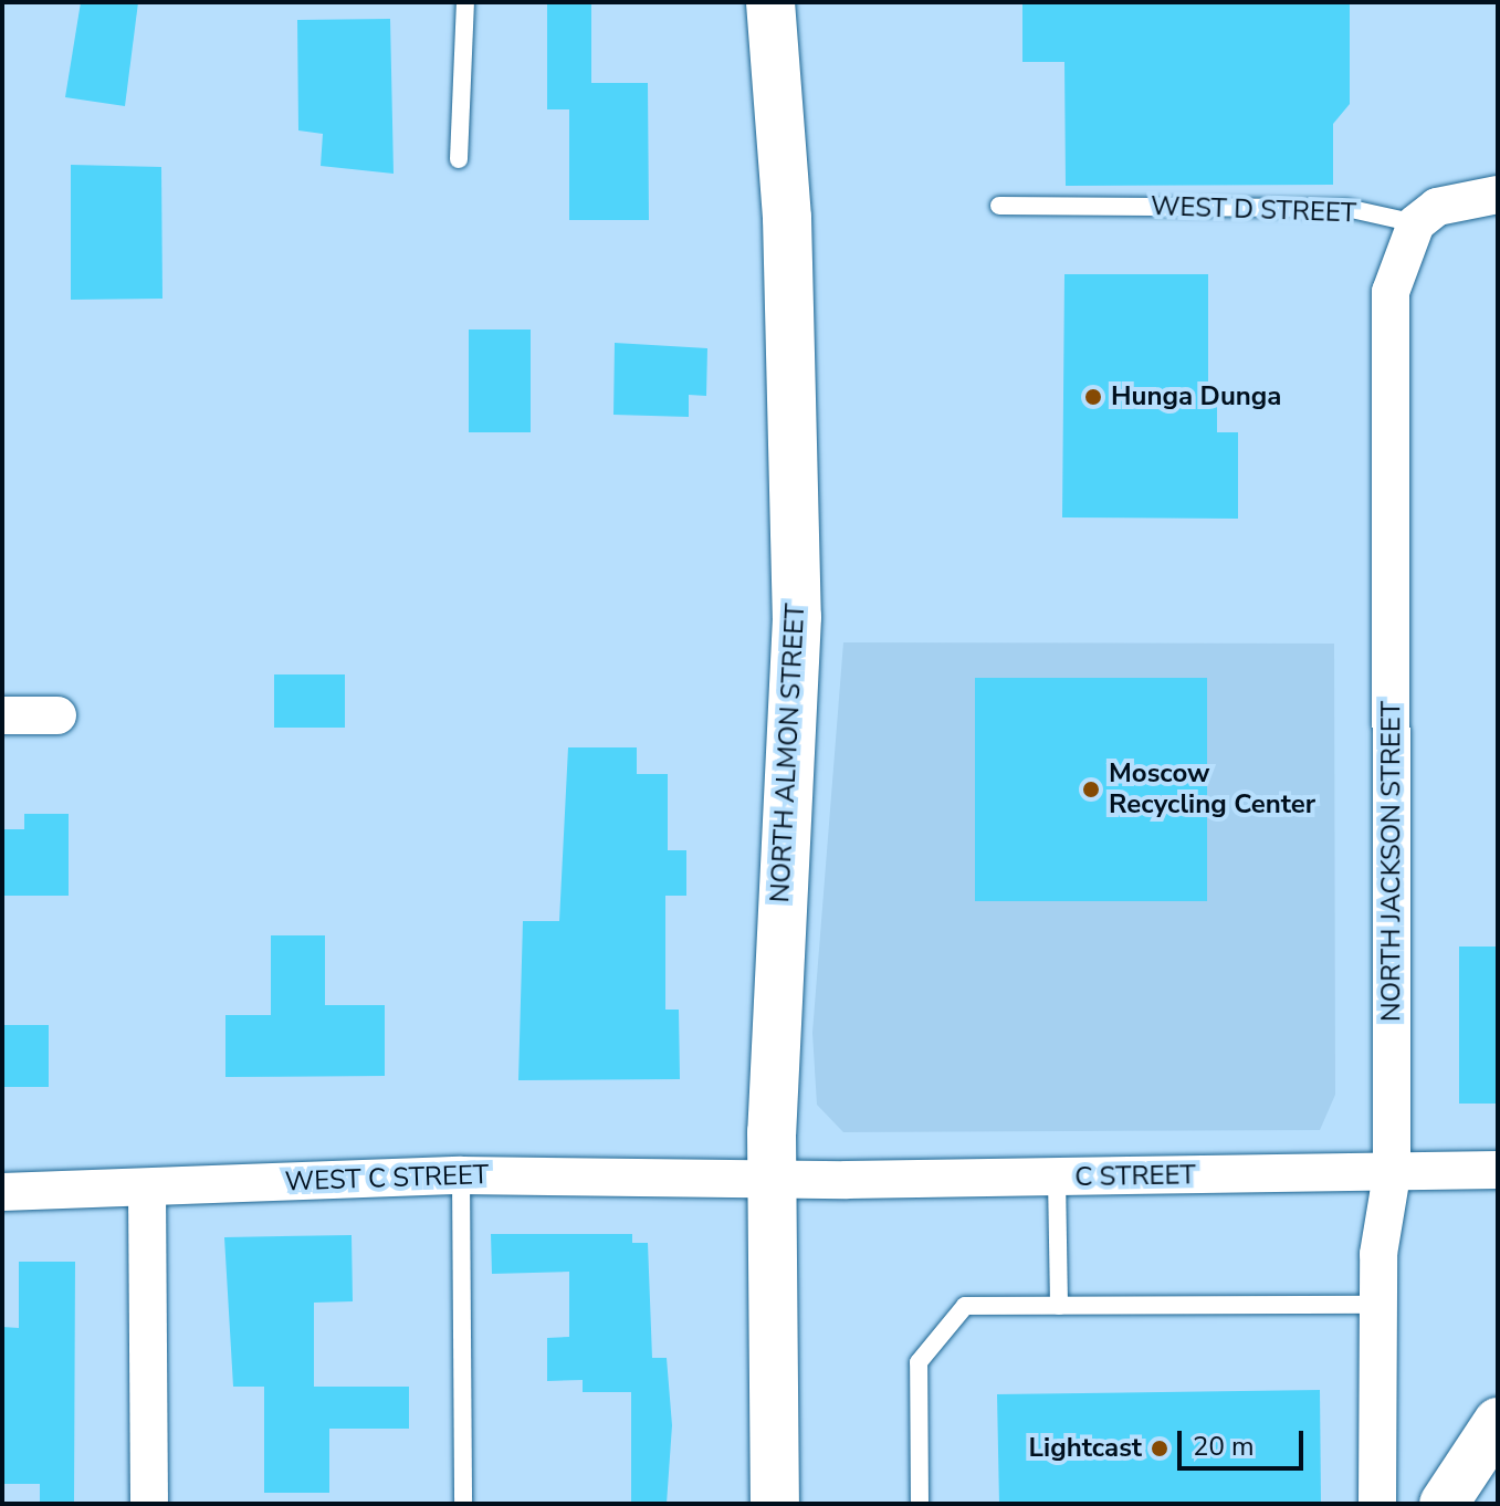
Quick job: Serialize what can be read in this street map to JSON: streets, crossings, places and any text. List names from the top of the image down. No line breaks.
{"streets":{"main road":["NORTH ALMON STREET"],"street":["NORTH JACKSON STREET","C STREET","WEST C STREET"],"lane":["WEST D STREET"]},"crossings":[["WEST D STREET","NORTH JACKSON STREET"],["NORTH ALMON STREET","C STREET"],["NORTH ALMON STREET","WEST C STREET"],["NORTH JACKSON STREET","C STREET"],["C STREET","WEST C STREET"]],"places":["Hunga Dunga","Moscow Recycling Center","Lightcast"],"scale_bar":"20 m"}
